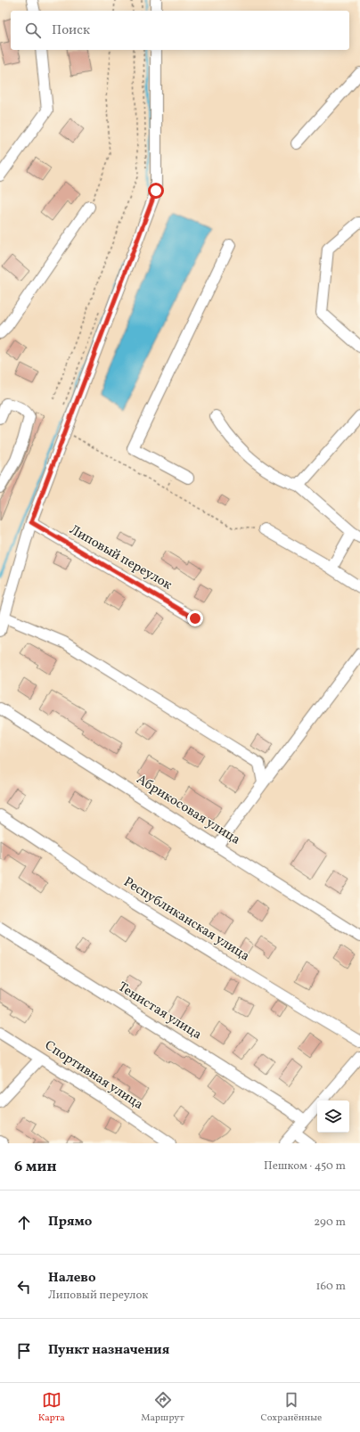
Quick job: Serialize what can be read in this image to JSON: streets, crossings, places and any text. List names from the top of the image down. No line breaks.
{"streets":{"street":["Липовый переулок","Абрикосовая улица","Республиканская улица","Тенистая улица","Спортивная улица"]},"page":{"search":"Поиск","heading":["6 мин","Пешком · 450 m"],"list":[["Прямо","290 m"],["Налево","Липовый переулок","160 m"],"Пункт назначения"],"nav":["Карта","Маршрут","Сохранённые"]}}
